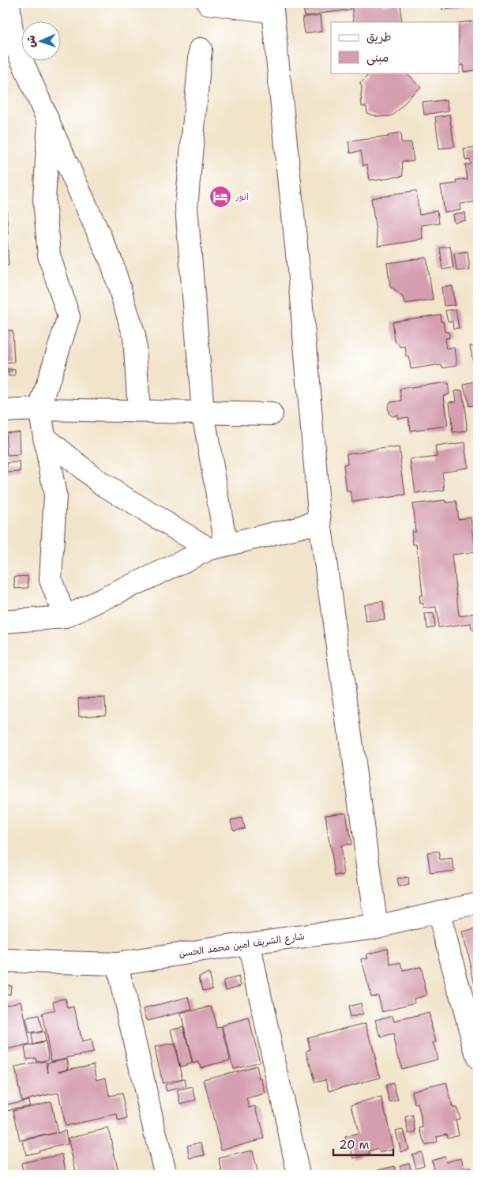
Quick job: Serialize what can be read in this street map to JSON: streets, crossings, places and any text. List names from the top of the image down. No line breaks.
{"streets":{"street":["شارع الشريف امين محمد الحسن"]},"places":{"hotel":["انور"]},"legend":["طريق","مبنى"],"scale_bar":"20 m","north":"left"}
